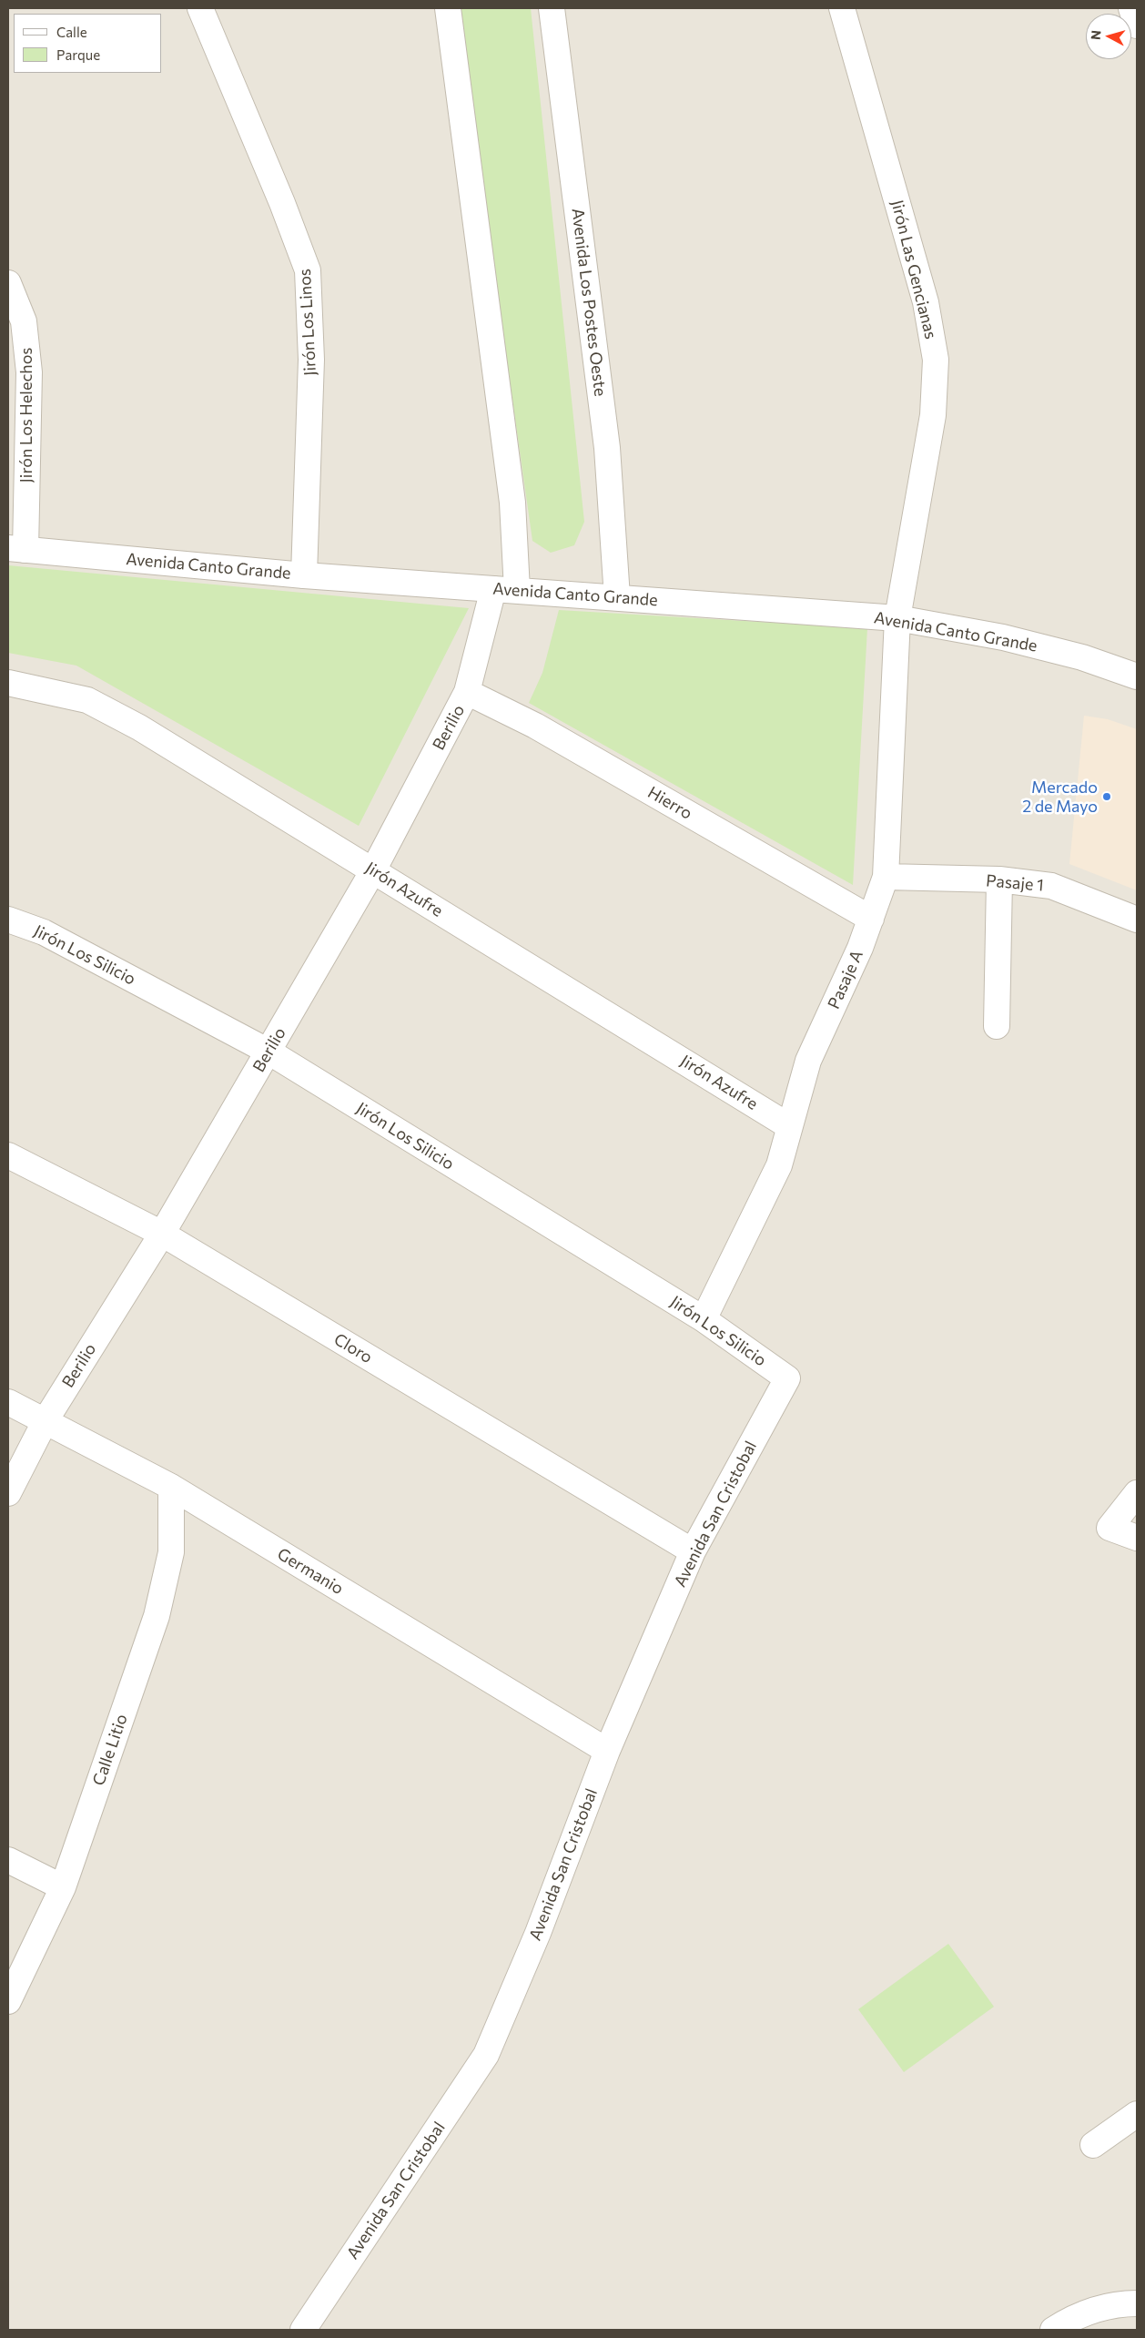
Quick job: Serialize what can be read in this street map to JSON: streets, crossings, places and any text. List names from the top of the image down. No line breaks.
{"streets":{"street":["Jirón Las Gencianas","Avenida Los Postes Oeste","Jirón Los Linos","Jirón Los Helechos","Avenida Canto Grande","Berilio","Hierro","Pasaje 1","Jirón Azufre","Jirón Los Silicio","Pasaje A","Cloro","Avenida San Cristobal","Germanio","Calle Litio"]},"crossings":[["Jirón Las Gencianas","Avenida Canto Grande"],["Jirón Las Gencianas","Pasaje A"],["Avenida Los Postes Oeste","Avenida Canto Grande"],["Jirón Los Linos","Avenida Canto Grande"],["Jirón Los Helechos","Avenida Canto Grande"],["Avenida Canto Grande","Berilio"],["Avenida Canto Grande","Pasaje A"],["Berilio","Hierro"],["Berilio","Jirón Azufre"],["Berilio","Jirón Los Silicio"],["Berilio","Cloro"],["Berilio","Germanio"],["Hierro","Pasaje A"],["Pasaje 1","Pasaje A"],["Jirón Azufre","Pasaje A"],["Jirón Los Silicio","Pasaje A"],["Jirón Los Silicio","Avenida San Cristobal"],["Cloro","Avenida San Cristobal"],["Avenida San Cristobal","Germanio"],["Germanio","Calle Litio"]],"places":["Mercado 2 de Mayo"],"legend":["Calle","Parque"],"north":"left"}
